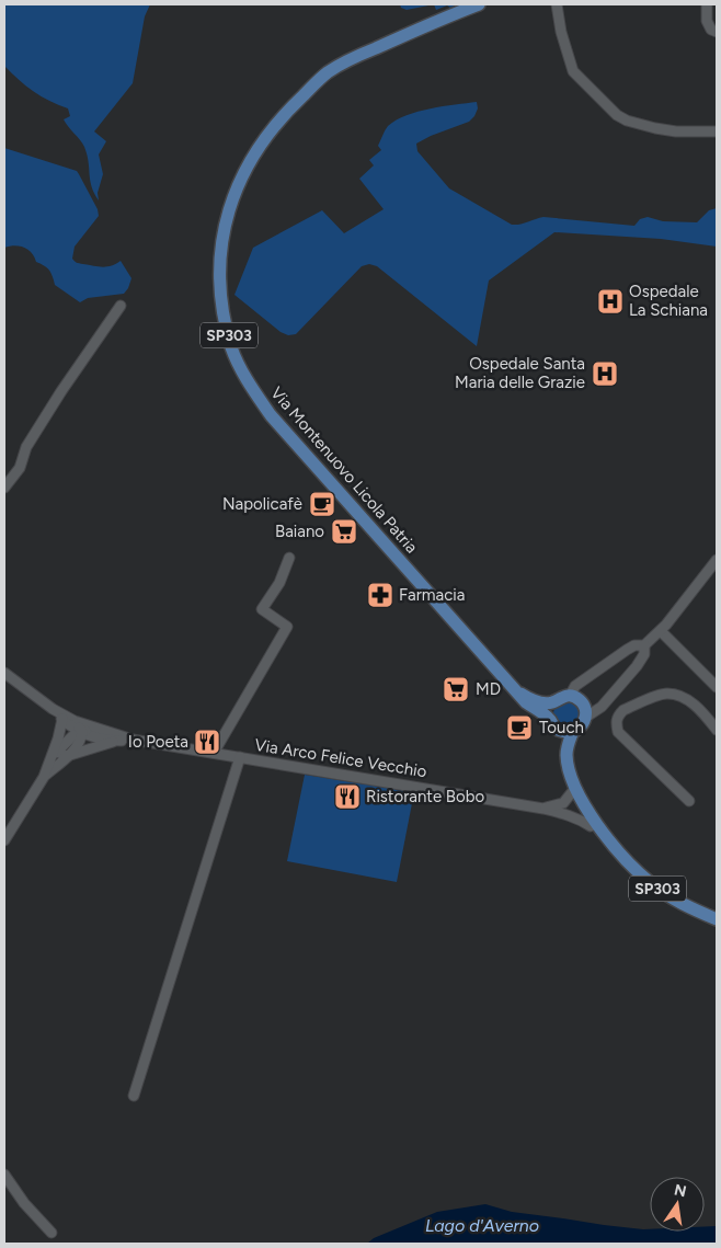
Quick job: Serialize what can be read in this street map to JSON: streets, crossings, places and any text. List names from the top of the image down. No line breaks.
{"streets":{"main road":["SP303","Via Montenuovo Licola Patria"],"street":["Via Arco Felice Vecchio"]},"crossings":[["SP303","Via Arco Felice Vecchio"]],"water":["Lago d'Averno"],"places":{"hospital":["Ospedale La Schiana","Ospedale Santa Maria delle Grazie"],"cafe":["Napolicafè","Touch"],"supermarket":["Baiano","MD"],"pharmacy":["Farmacia"],"restaurant":["Io Poeta","Ristorante Bobo"]},"north":"top"}
